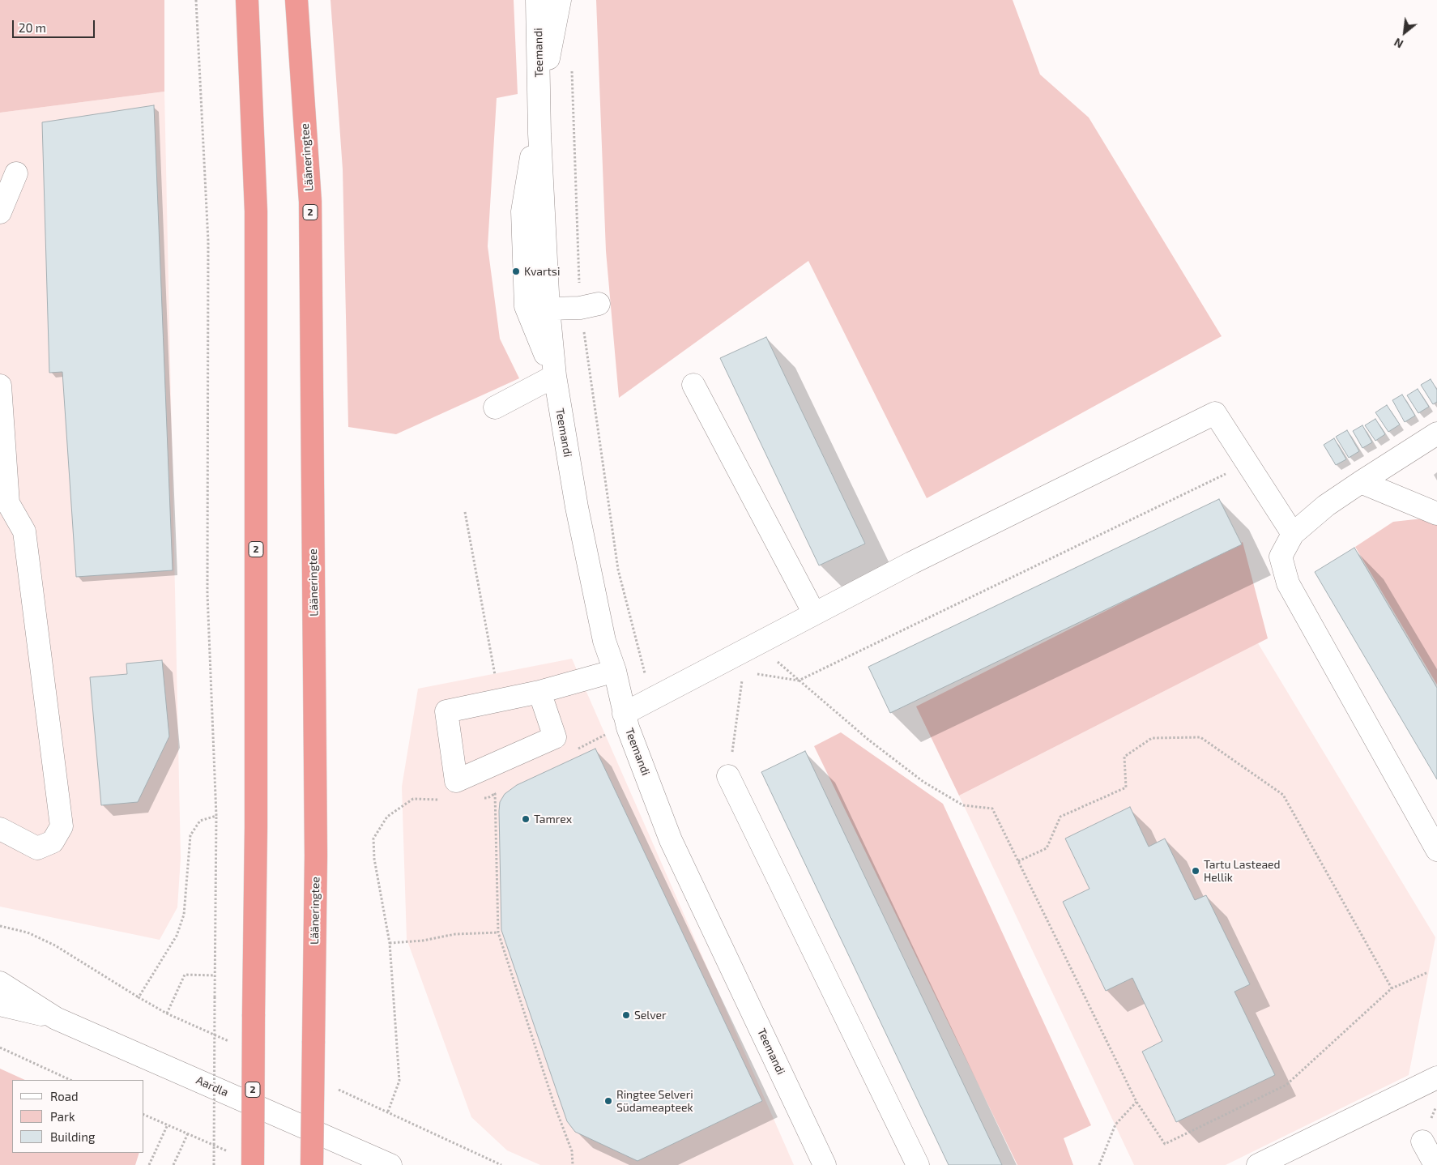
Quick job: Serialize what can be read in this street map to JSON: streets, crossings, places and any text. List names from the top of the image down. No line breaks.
{"streets":{"highway":["Lääneringtee","2"],"street":["Teemandi","Aardla"]},"places":["Kvartsi","Tamrex","Tartu Lasteaed Hellik","Selver","Ringtee Selveri Südameapteek"],"legend":["Road","Park","Building"],"scale_bar":"20 m","north":"bottom left"}
